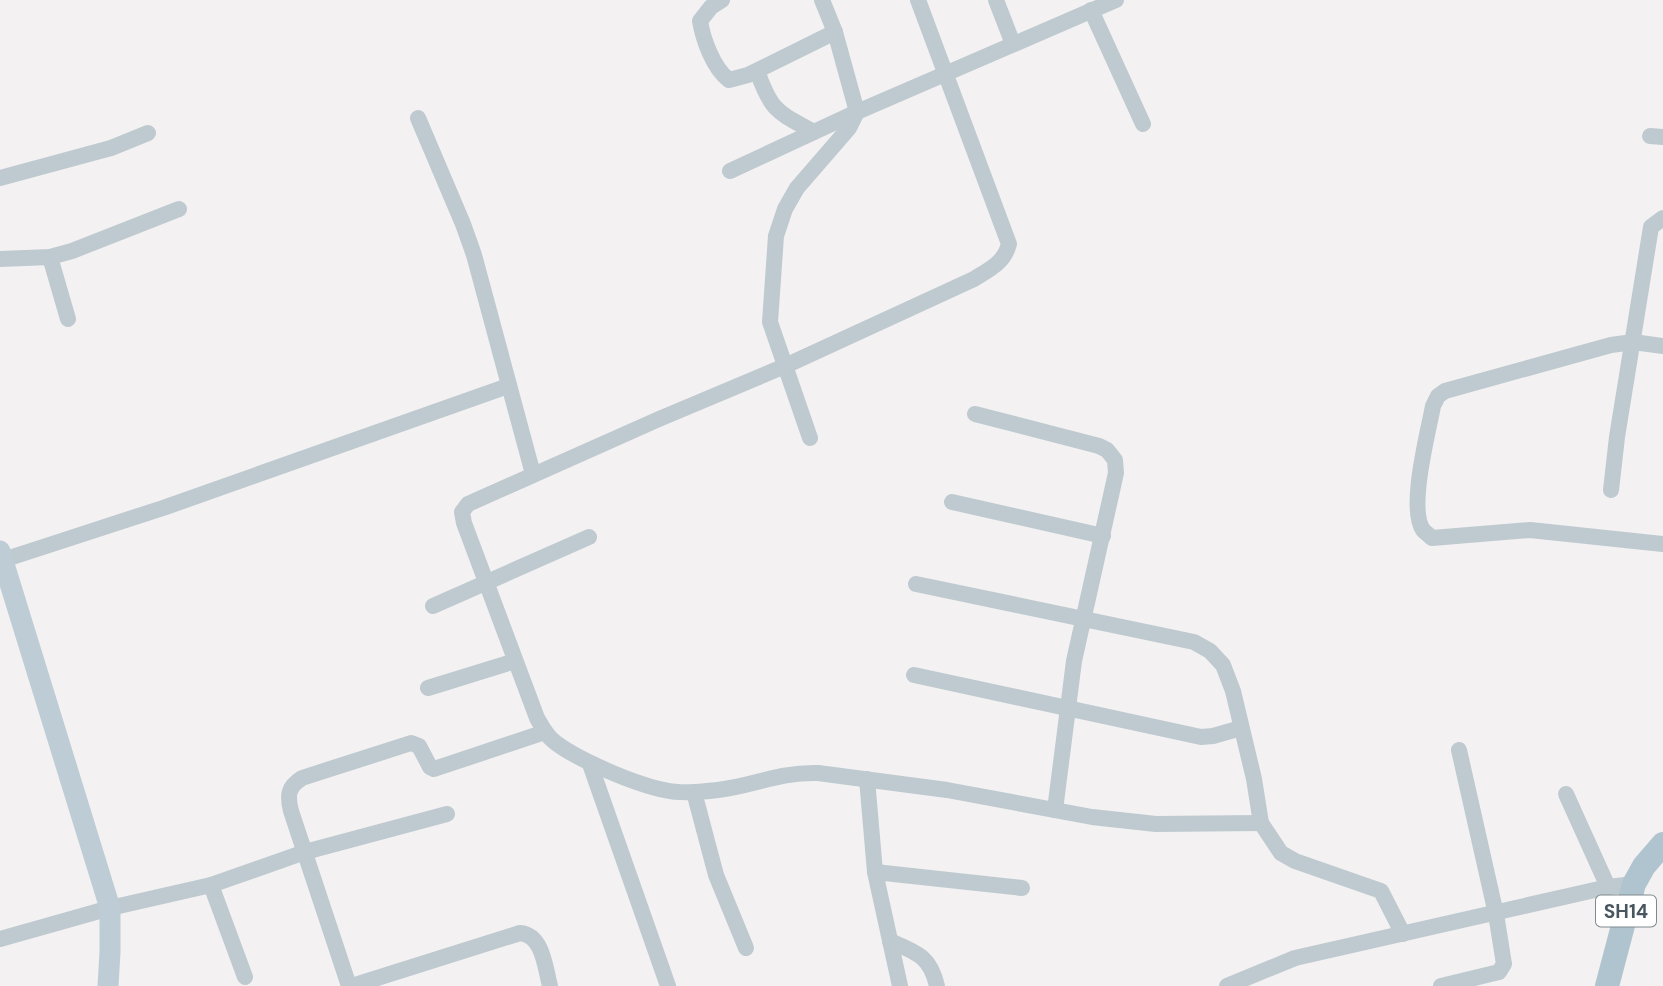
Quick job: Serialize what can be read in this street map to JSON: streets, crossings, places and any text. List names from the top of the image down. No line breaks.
{"streets":{"main road":["SH14"]}}
